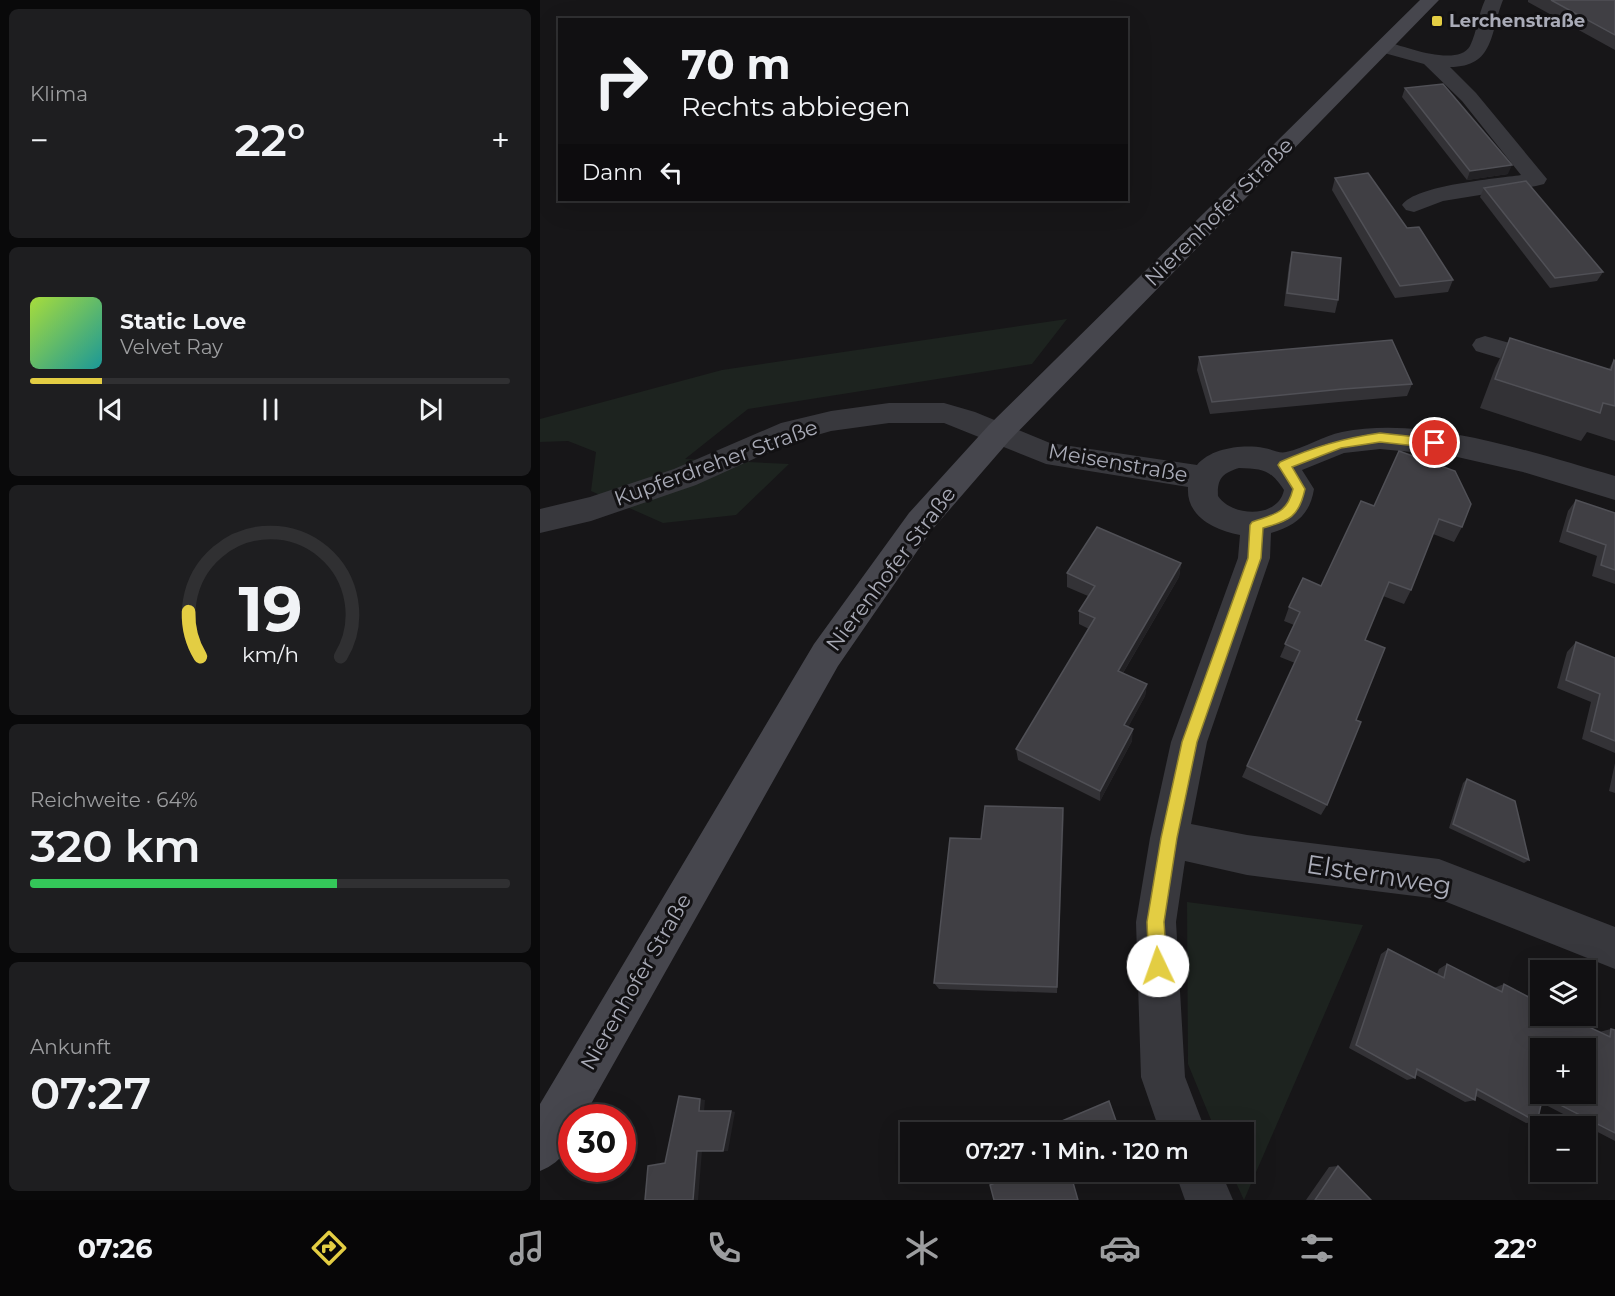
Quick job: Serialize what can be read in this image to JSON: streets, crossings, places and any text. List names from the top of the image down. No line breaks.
{"streets":{"street":["Nierenhofer Straße","Kupferdreher Straße","Meisenstraße","Elsternweg"]},"crossings":[["Nierenhofer Straße","Kupferdreher Straße"],["Nierenhofer Straße","Meisenstraße"],["Kupferdreher Straße","Meisenstraße"]],"places":{"transit":["Lerchenstraße"]},"page":{"tile":["Klima",["Reichweite · 64%","320 km"],["Ankunft","07:27"]],"turn":["70 m","Rechts abbiegen"],"heat":["−","22°","+"],"then":"Dann","song":["Static Love","Velvet Ray"],"map_buttons":["+","−"],"limit":"30","trip":"07:27 · 1 Min. · 120 m","tabs":["07:26","22°"],"gauge":["19","km/h"]}}
